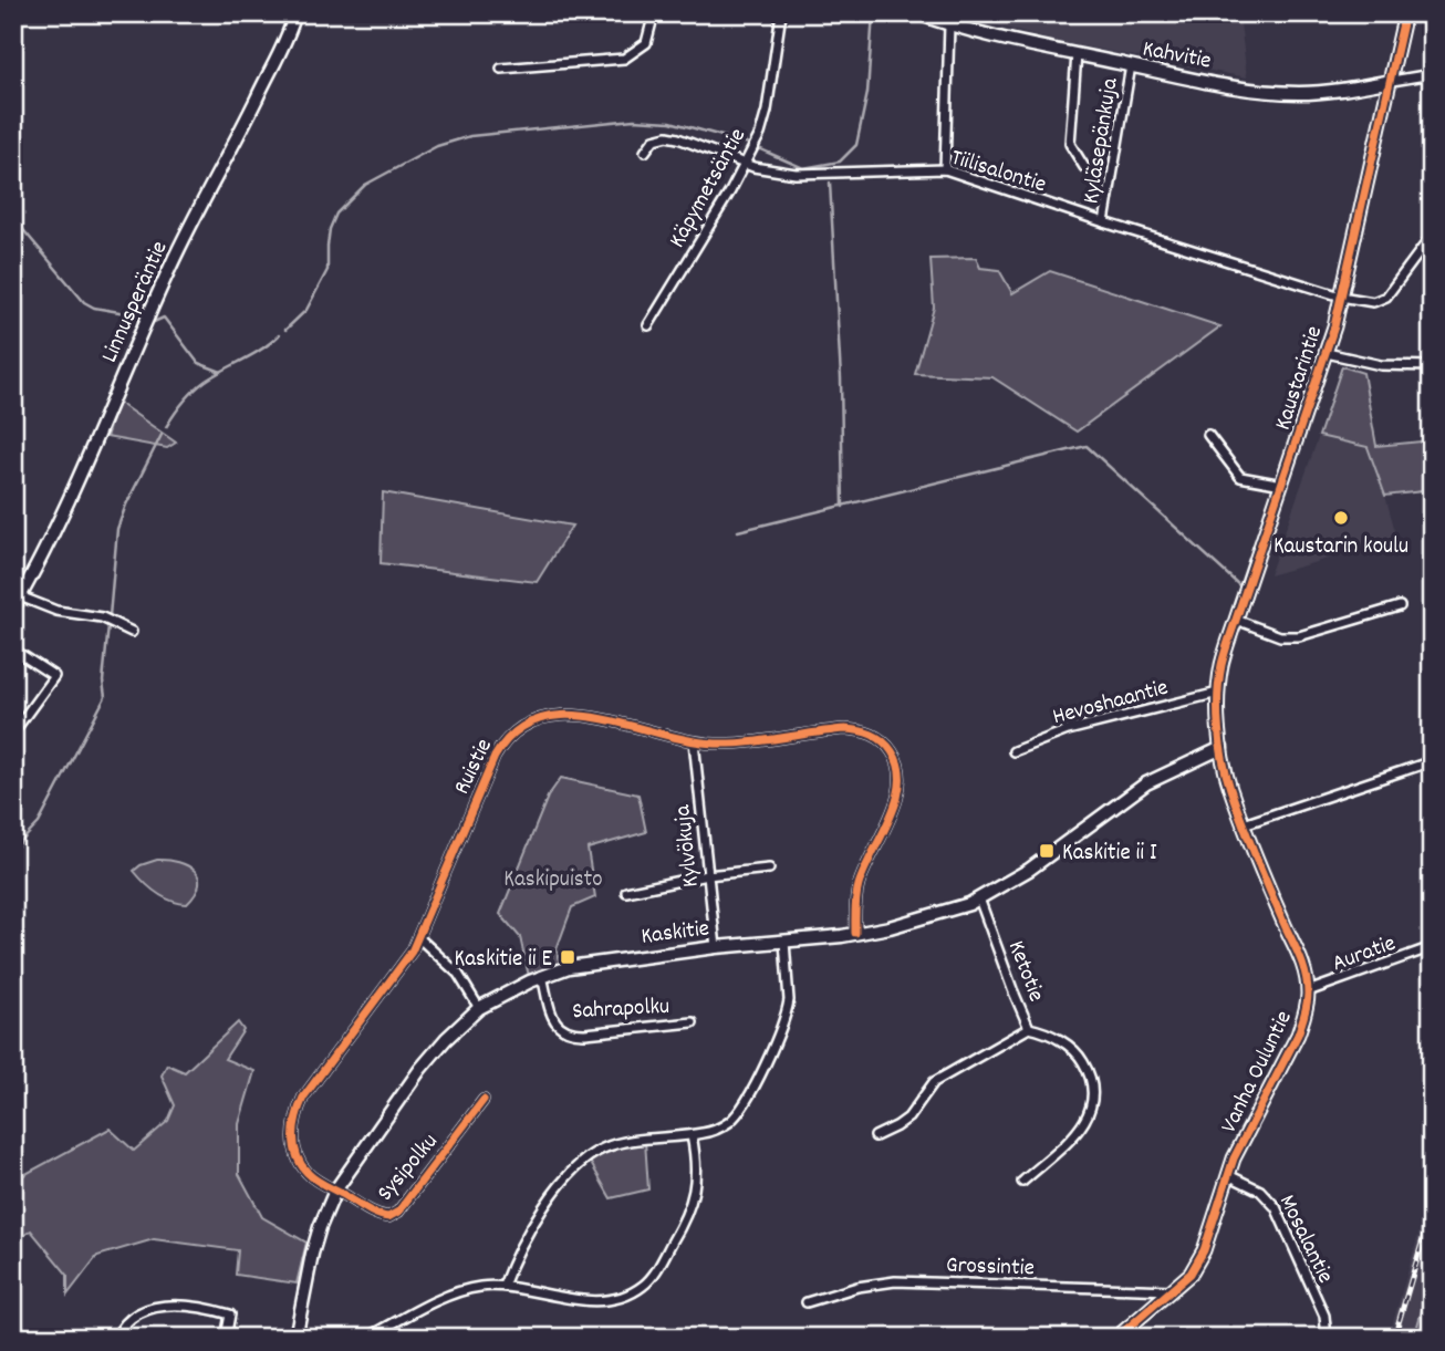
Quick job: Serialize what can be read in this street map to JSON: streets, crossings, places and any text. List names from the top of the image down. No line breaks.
{"streets":{"street":["Kahvitie","Kyläsepänkuja","Tiilisalontie","Käpymetsäntie","Linnusperäntie","Kaustarintie","Hevoshaantie","Ruistie","Kylvökuja","Kaskitie","Auratie","Ketotie","Sahrapolku","Vanha Ouluntie","Sysipolku","Mosalantie","Grossintie"]},"crossings":[["Kahvitie","Kyläsepänkuja"],["Kahvitie","Kaustarintie"],["Kyläsepänkuja","Tiilisalontie"],["Tiilisalontie","Käpymetsäntie"],["Tiilisalontie","Kaustarintie"],["Kaustarintie","Hevoshaantie"],["Kaustarintie","Kaskitie"],["Kaustarintie","Vanha Ouluntie"],["Ruistie","Kylvökuja"],["Ruistie","Kaskitie"],["Ruistie","Sysipolku"],["Kylvökuja","Kaskitie"],["Kaskitie","Ketotie"],["Kaskitie","Sahrapolku"],["Kaskitie","Vanha Ouluntie"],["Kaskitie","Sysipolku"],["Auratie","Vanha Ouluntie"],["Vanha Ouluntie","Mosalantie"],["Vanha Ouluntie","Grossintie"]],"parks":["Kaskipuisto"],"places":{"other":["Kaustarin koulu"],"transit":["Kaskitie ii I","Kaskitie ii E"]}}
